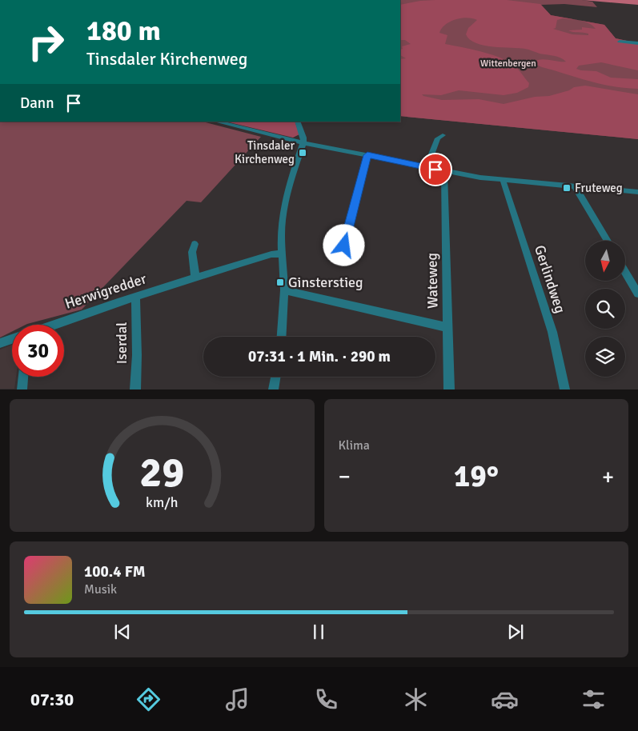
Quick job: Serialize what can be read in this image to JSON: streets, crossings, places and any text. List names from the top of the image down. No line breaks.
{"streets":{"street":["Gerlindweg","Wateweg","Herwigredder","Iserdal"]},"crossings":[["Herwigredder","Iserdal"]],"parks":["Wittenbergen"],"places":{"transit":["Tinsdaler Kirchenweg","Fruteweg","Ginsterstieg"]},"north":"bottom","page":{"turn":["180 m","Tinsdaler Kirchenweg"],"then":"Dann","limit":"30","trip":"07:31 · 1 Min. · 290 m","tile":"Klima","heat":["−","19°","+"],"song":["100.4 FM","Musik"],"tabs":"07:30","gauge":["29","km/h"]}}
